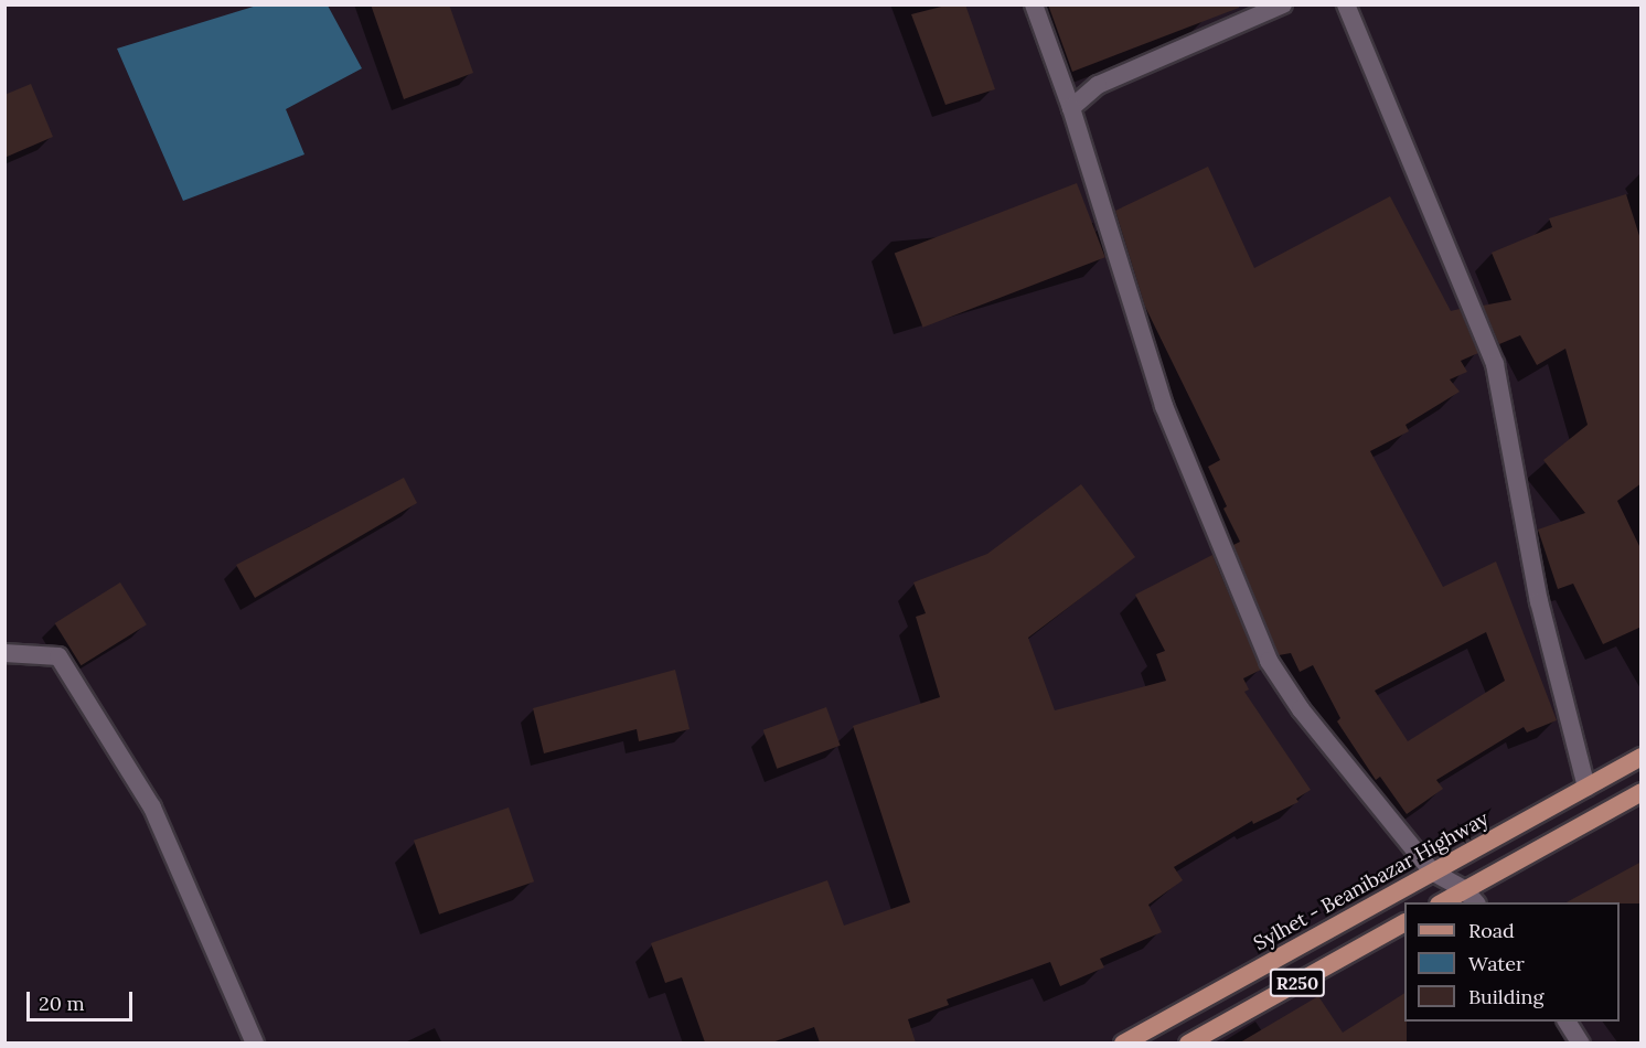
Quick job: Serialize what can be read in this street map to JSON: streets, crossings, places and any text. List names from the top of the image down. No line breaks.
{"streets":{"main road":["Sylhet - Beanibazar Highway","R250"]},"legend":["Road","Water","Building"],"scale_bar":"20 m"}
